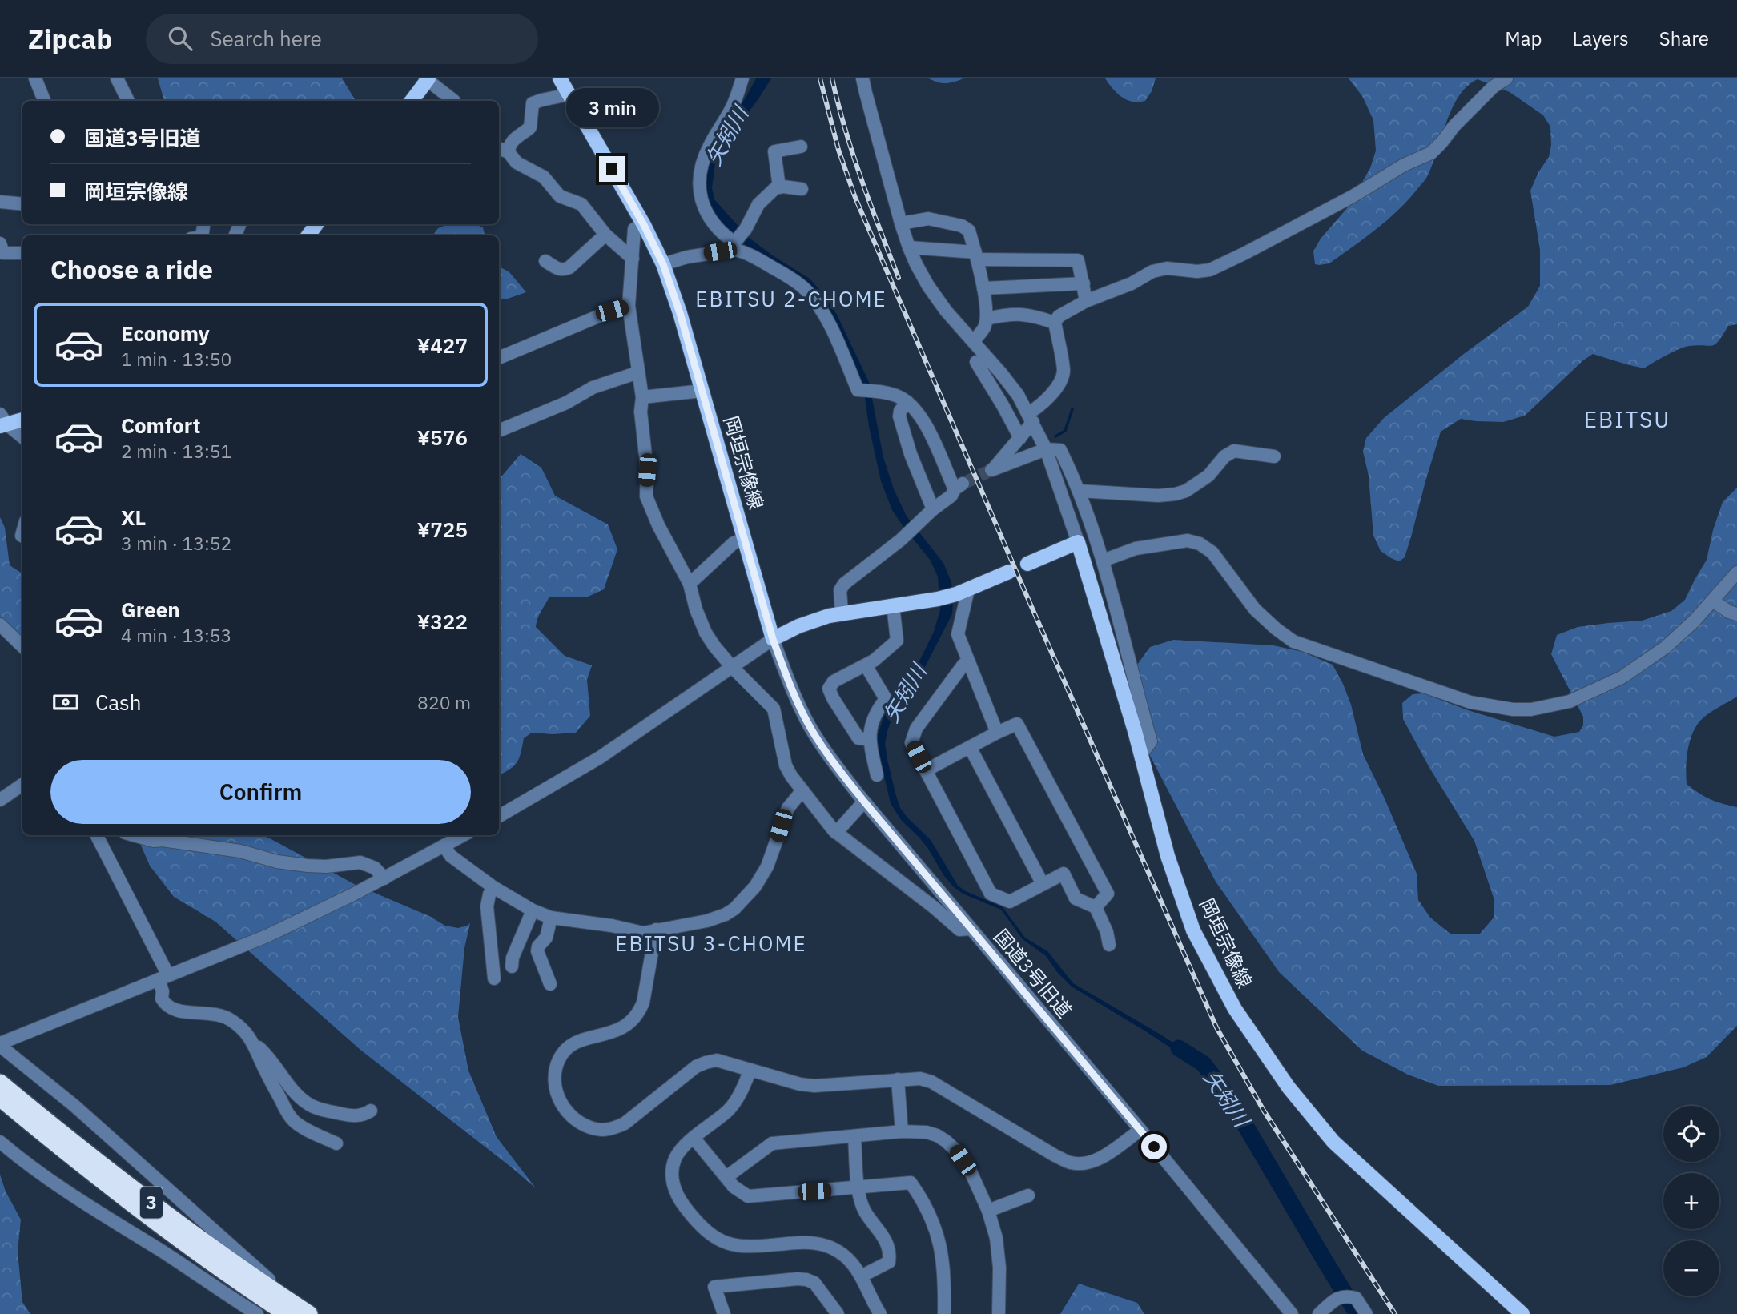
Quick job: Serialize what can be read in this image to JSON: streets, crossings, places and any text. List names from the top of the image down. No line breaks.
{"streets":{"highway":["3"],"main road":["岡垣宗像線"],"street":["国道3号旧道"]},"crossings":[["岡垣宗像線","国道3号旧道"]],"districts":["EBITSU 2-CHOME","EBITSU","EBITSU 3-CHOME"],"water":["矢矧川"],"page":{"header":"Zipcab","search":"Search here","nav":["Map","Layers","Share"],"bubble":"3 min","banner":["国道3号旧道","岡垣宗像線"],"heading":"Choose a ride","list":[{"name":"Economy","note":"1 min · 13:50","value":"¥427"},{"name":"Comfort","note":"2 min · 13:51","value":"¥576"},{"name":"XL","note":"3 min · 13:52","value":"¥725"},{"name":"Green","note":"4 min · 13:53","value":"¥322"}],"pay":["Cash","820 m"],"buttons":"Confirm","map_buttons":["+","−"]}}
